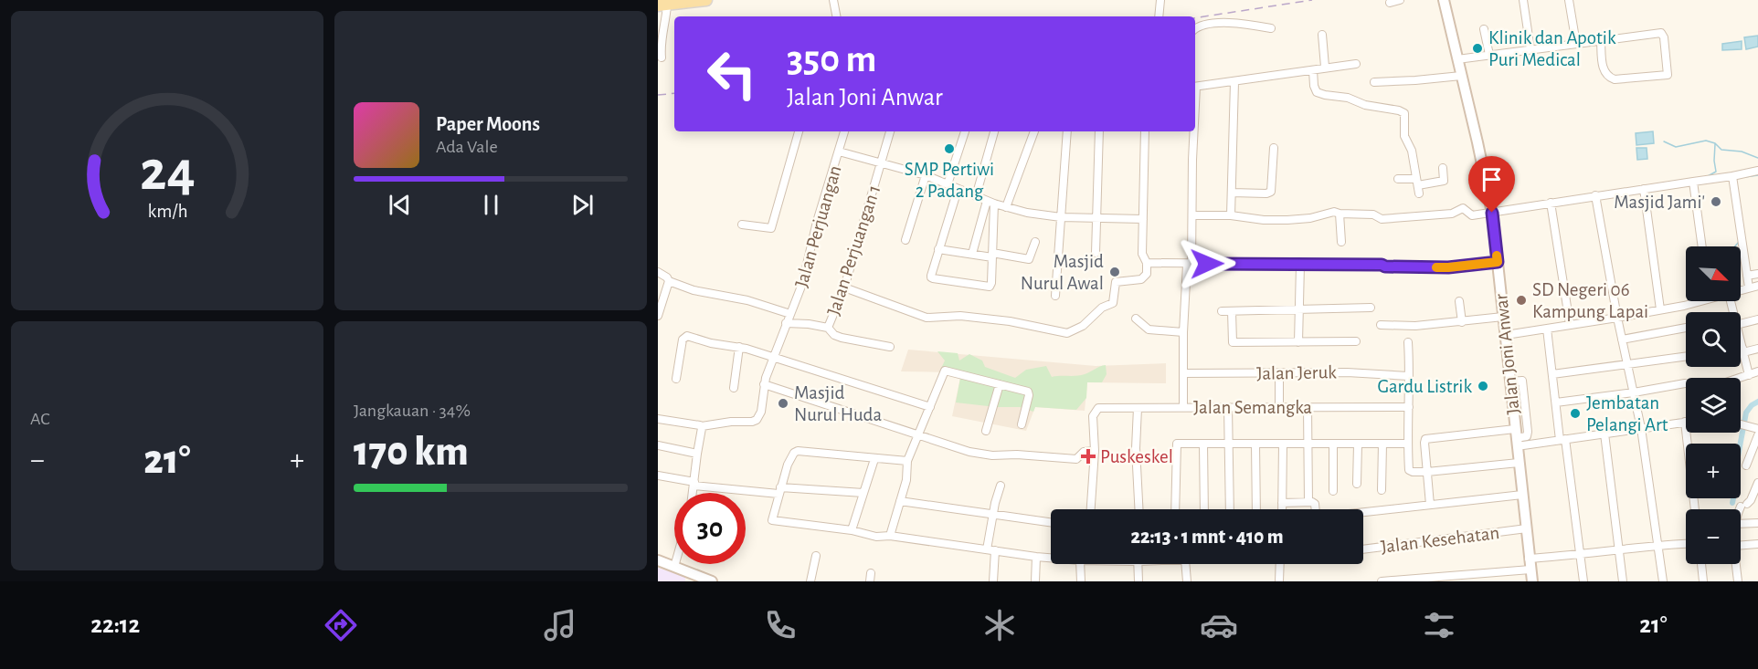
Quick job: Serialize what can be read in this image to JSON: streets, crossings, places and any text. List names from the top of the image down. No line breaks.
{"streets":{"main road":["Jalan Joni Anwar"],"street":["Jalan Perjuangan","Jalan Perjuangan 1","Jalan Jeruk","Jalan Semangka","Jalan Kesehatan"]},"crossings":[["Jalan Perjuangan","Jalan Perjuangan 1"],["Jalan Joni Anwar","Jalan Kesehatan"]],"places":{"other":["Klinik dan Apotik Puri Medical","SMP Pertiwi 2 Padang","Masjid Jami'","Masjid Nurul Awal","SD Negeri 06 Kampung Lapai","Gardu Listrik","Masjid Nurul Huda","Jembatan Pelangi Art"],"health":["Puskeskel"]},"north":"bottom right","page":{"turn":["350 m","Jalan Joni Anwar"],"song":["Paper Moons","Ada Vale"],"map_buttons":["+","−"],"tile":["AC",["Jangkauan · 34%","170 km"]],"heat":["−","21°","+"],"limit":"30","trip":"22:13 · 1 mnt · 410 m","tabs":["22:12","21°"],"gauge":["24","km/h"]}}
